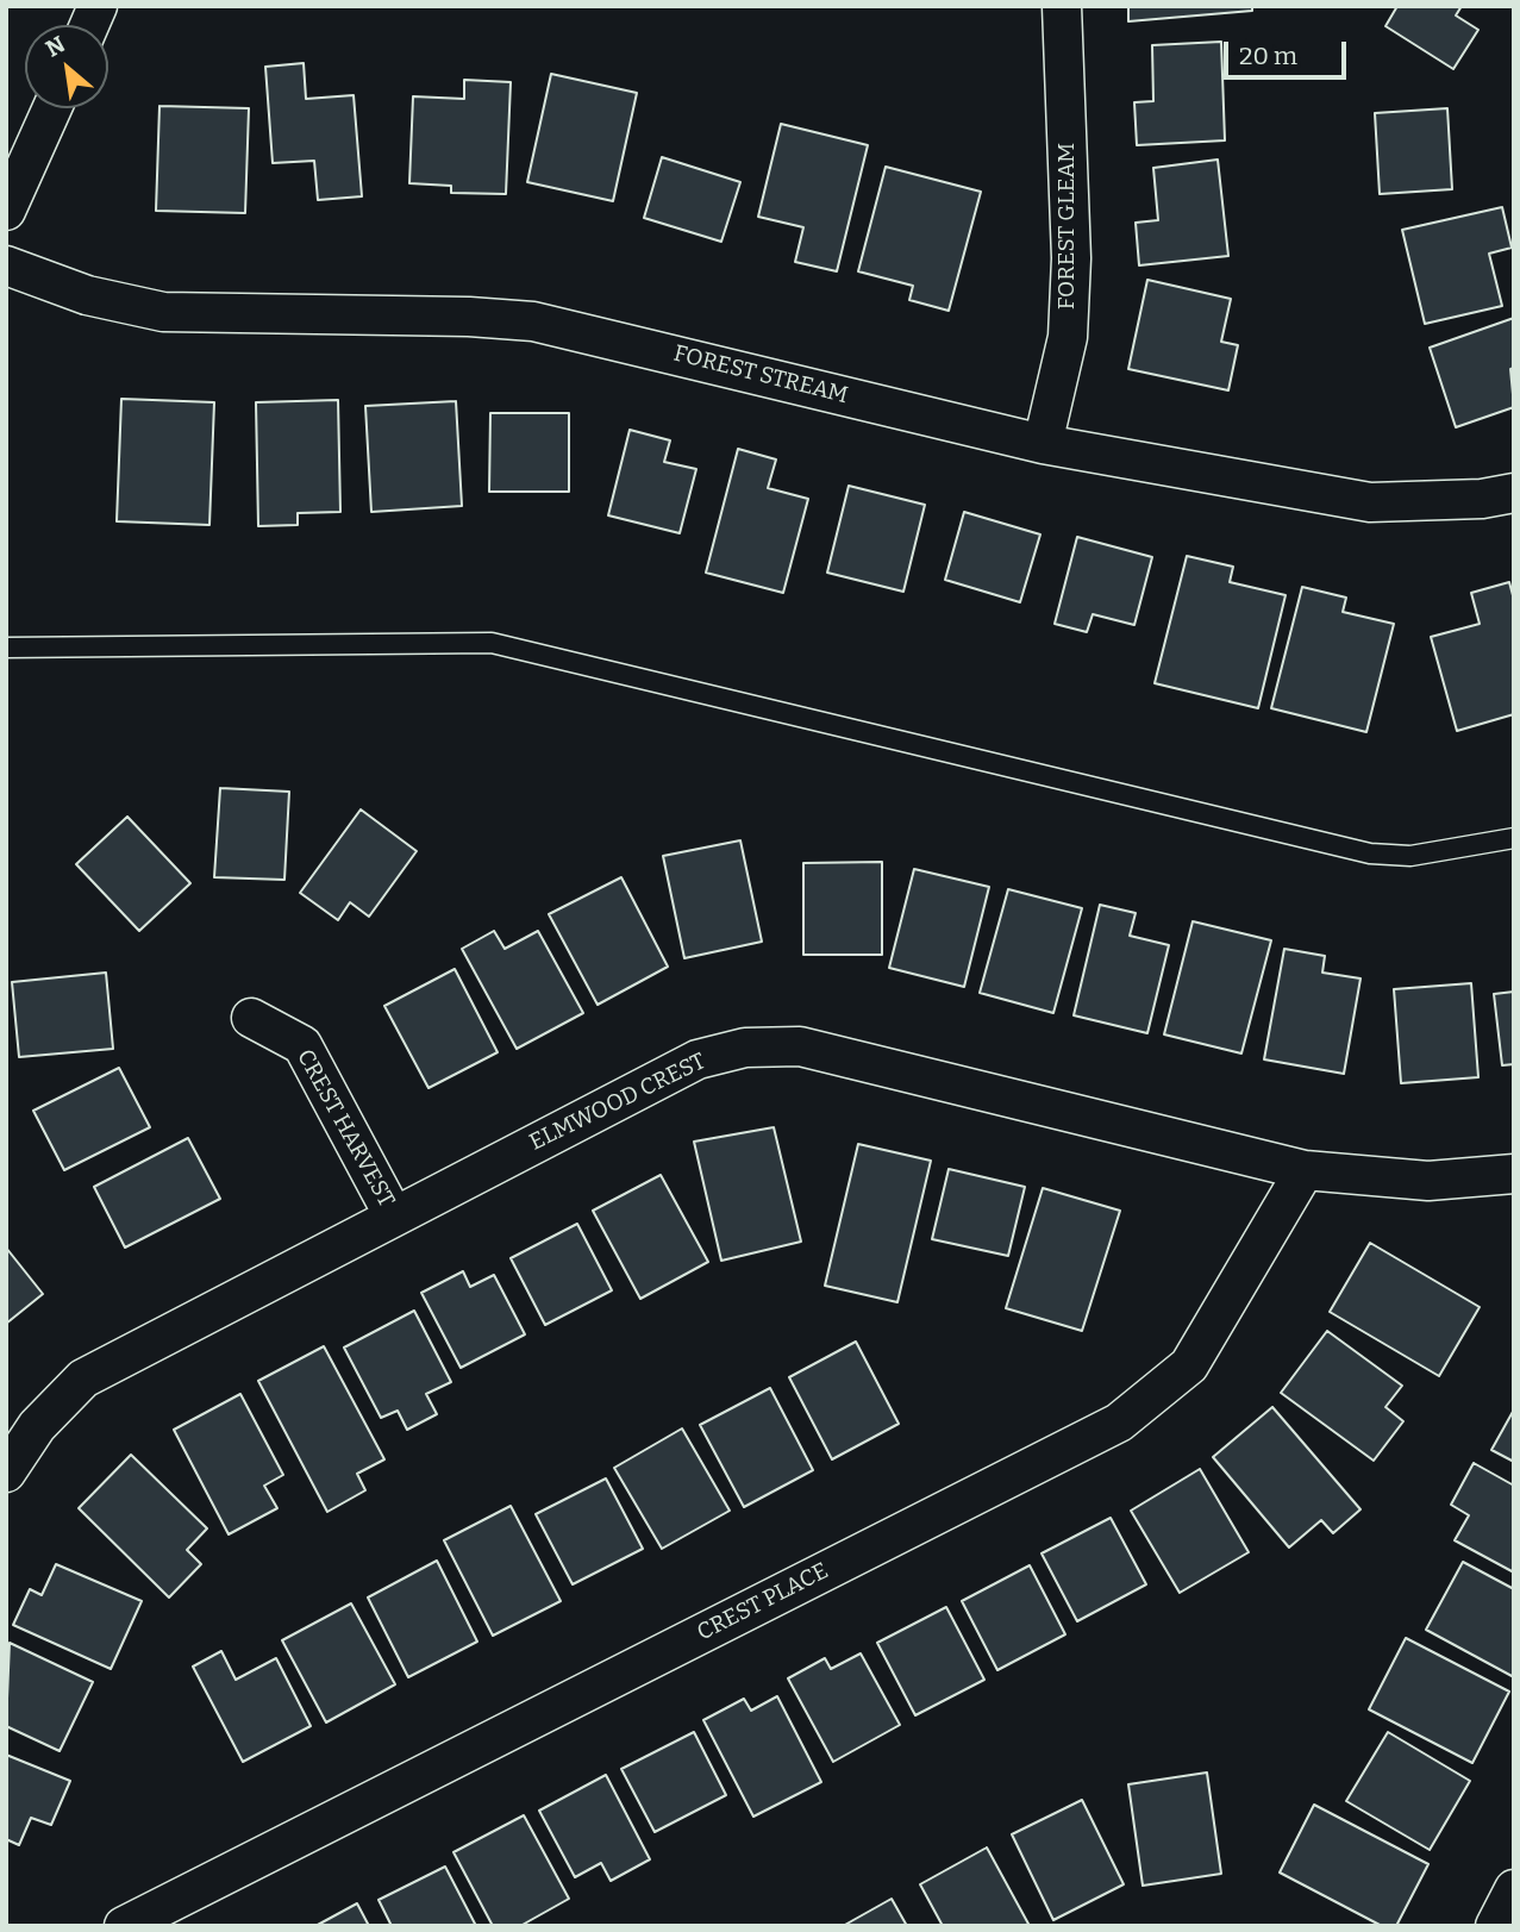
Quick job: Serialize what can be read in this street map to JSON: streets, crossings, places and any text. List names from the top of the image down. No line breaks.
{"streets":{"street":["FOREST GLEAM","FOREST STREAM","ELMWOOD CREST","CREST HARVEST","CREST PLACE"]},"crossings":[["FOREST GLEAM","FOREST STREAM"],["ELMWOOD CREST","CREST HARVEST"],["ELMWOOD CREST","CREST PLACE"]],"scale_bar":"20 m","north":"top left"}
